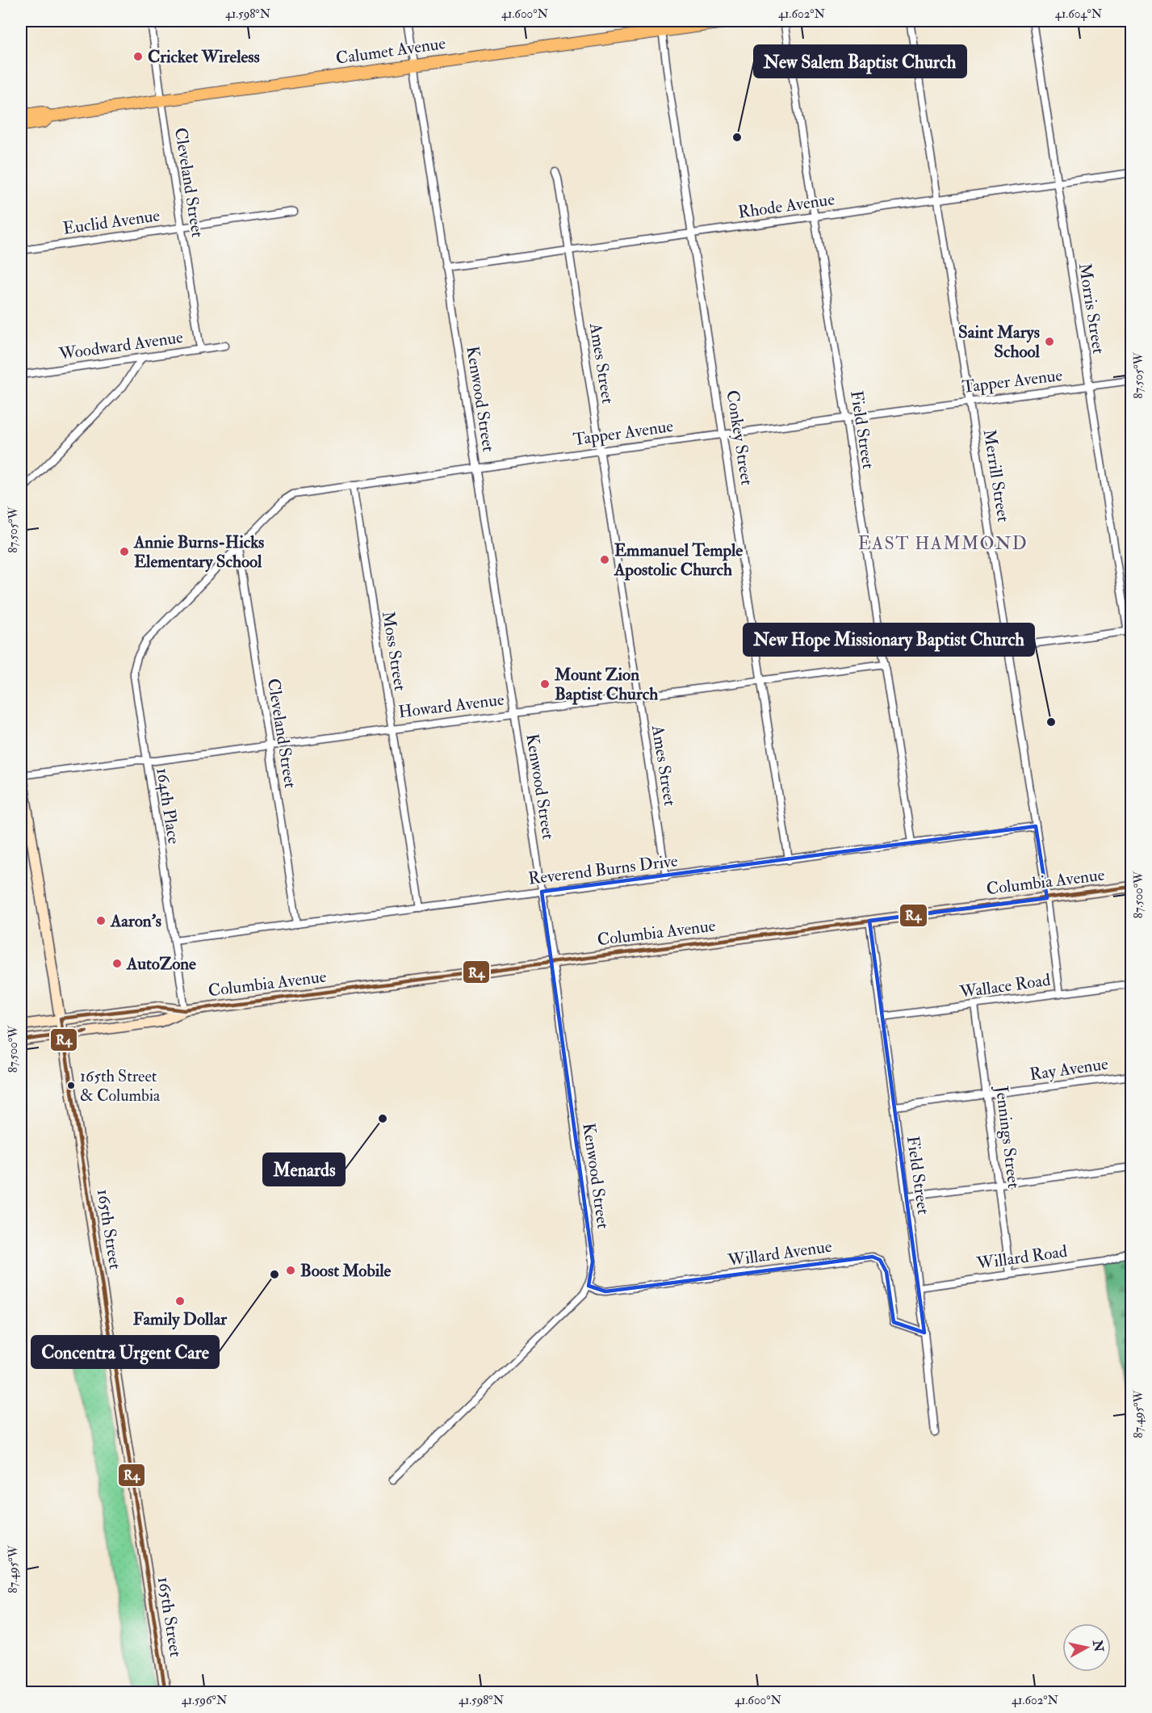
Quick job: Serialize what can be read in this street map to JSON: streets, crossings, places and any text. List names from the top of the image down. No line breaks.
{"streets":{"main road":["Calumet Avenue"],"street":["Cleveland Street","Rhode Avenue","Euclid Avenue","Morris Street","Woodward Avenue","Ames Street","Tapper Avenue","Kenwood Street","Field Street","Conkey Street","Merrill Street","Moss Street","Howard Avenue","164th Place","Reverend Burns Drive","Columbia Avenue","Wallace Road","Ray Avenue","Jennings Street","165th Street","Willard Avenue","Willard Road"]},"crossings":[["Calumet Avenue","Cleveland Street"],["Calumet Avenue","Kenwood Street"],["Calumet Avenue","Conkey Street"],["Cleveland Street","Euclid Avenue"],["Cleveland Street","Woodward Avenue"],["Cleveland Street","Tapper Avenue"],["Cleveland Street","Howard Avenue"],["Cleveland Street","Reverend Burns Drive"],["Rhode Avenue","Morris Street"],["Rhode Avenue","Ames Street"],["Rhode Avenue","Kenwood Street"],["Rhode Avenue","Field Street"],["Rhode Avenue","Conkey Street"],["Rhode Avenue","Merrill Street"],["Morris Street","Tapper Avenue"],["Ames Street","Tapper Avenue"],["Ames Street","Howard Avenue"],["Ames Street","Reverend Burns Drive"],["Tapper Avenue","Kenwood Street"],["Tapper Avenue","Field Street"],["Tapper Avenue","Conkey Street"],["Tapper Avenue","Merrill Street"],["Tapper Avenue","Moss Street"],["Tapper Avenue","164th Place"],["Kenwood Street","Howard Avenue"],["Kenwood Street","Reverend Burns Drive"],["Kenwood Street","Columbia Avenue"],["Kenwood Street","Willard Avenue"],["Field Street","Howard Avenue"],["Field Street","Reverend Burns Drive"],["Field Street","Columbia Avenue"],["Field Street","Wallace Road"],["Field Street","Ray Avenue"],["Field Street","Willard Avenue"],["Field Street","Willard Road"],["Conkey Street","Howard Avenue"],["Conkey Street","Reverend Burns Drive"],["Merrill Street","Reverend Burns Drive"],["Merrill Street","Columbia Avenue"],["Merrill Street","Wallace Road"],["Moss Street","Howard Avenue"],["Moss Street","Reverend Burns Drive"],["Howard Avenue","164th Place"],["Howard Avenue","165th Street"],["164th Place","Reverend Burns Drive"],["164th Place","Columbia Avenue"],["Columbia Avenue","165th Street"],["Wallace Road","Jennings Street"],["Ray Avenue","Jennings Street"],["Jennings Street","Willard Road"]],"districts":["EAST HAMMOND"],"places":["Cricket Wireless","New Salem Baptist Church","Saint Marys School","Annie Burns-Hicks Elementary School","Emmanuel Temple Apostolic Church","Mount Zion Baptist Church","New Hope Missionary Baptist Church","Aaron's","AutoZone","165th Street & Columbia","Menards","Boost Mobile","Concentra Urgent Care","Family Dollar"],"lines":["transit line R4"],"north":"right","coordinates":["41.598°N","41.600°N","41.602°N","41.604°N","87.505°W","87.500°W","87.495°W","41.596°N"]}
